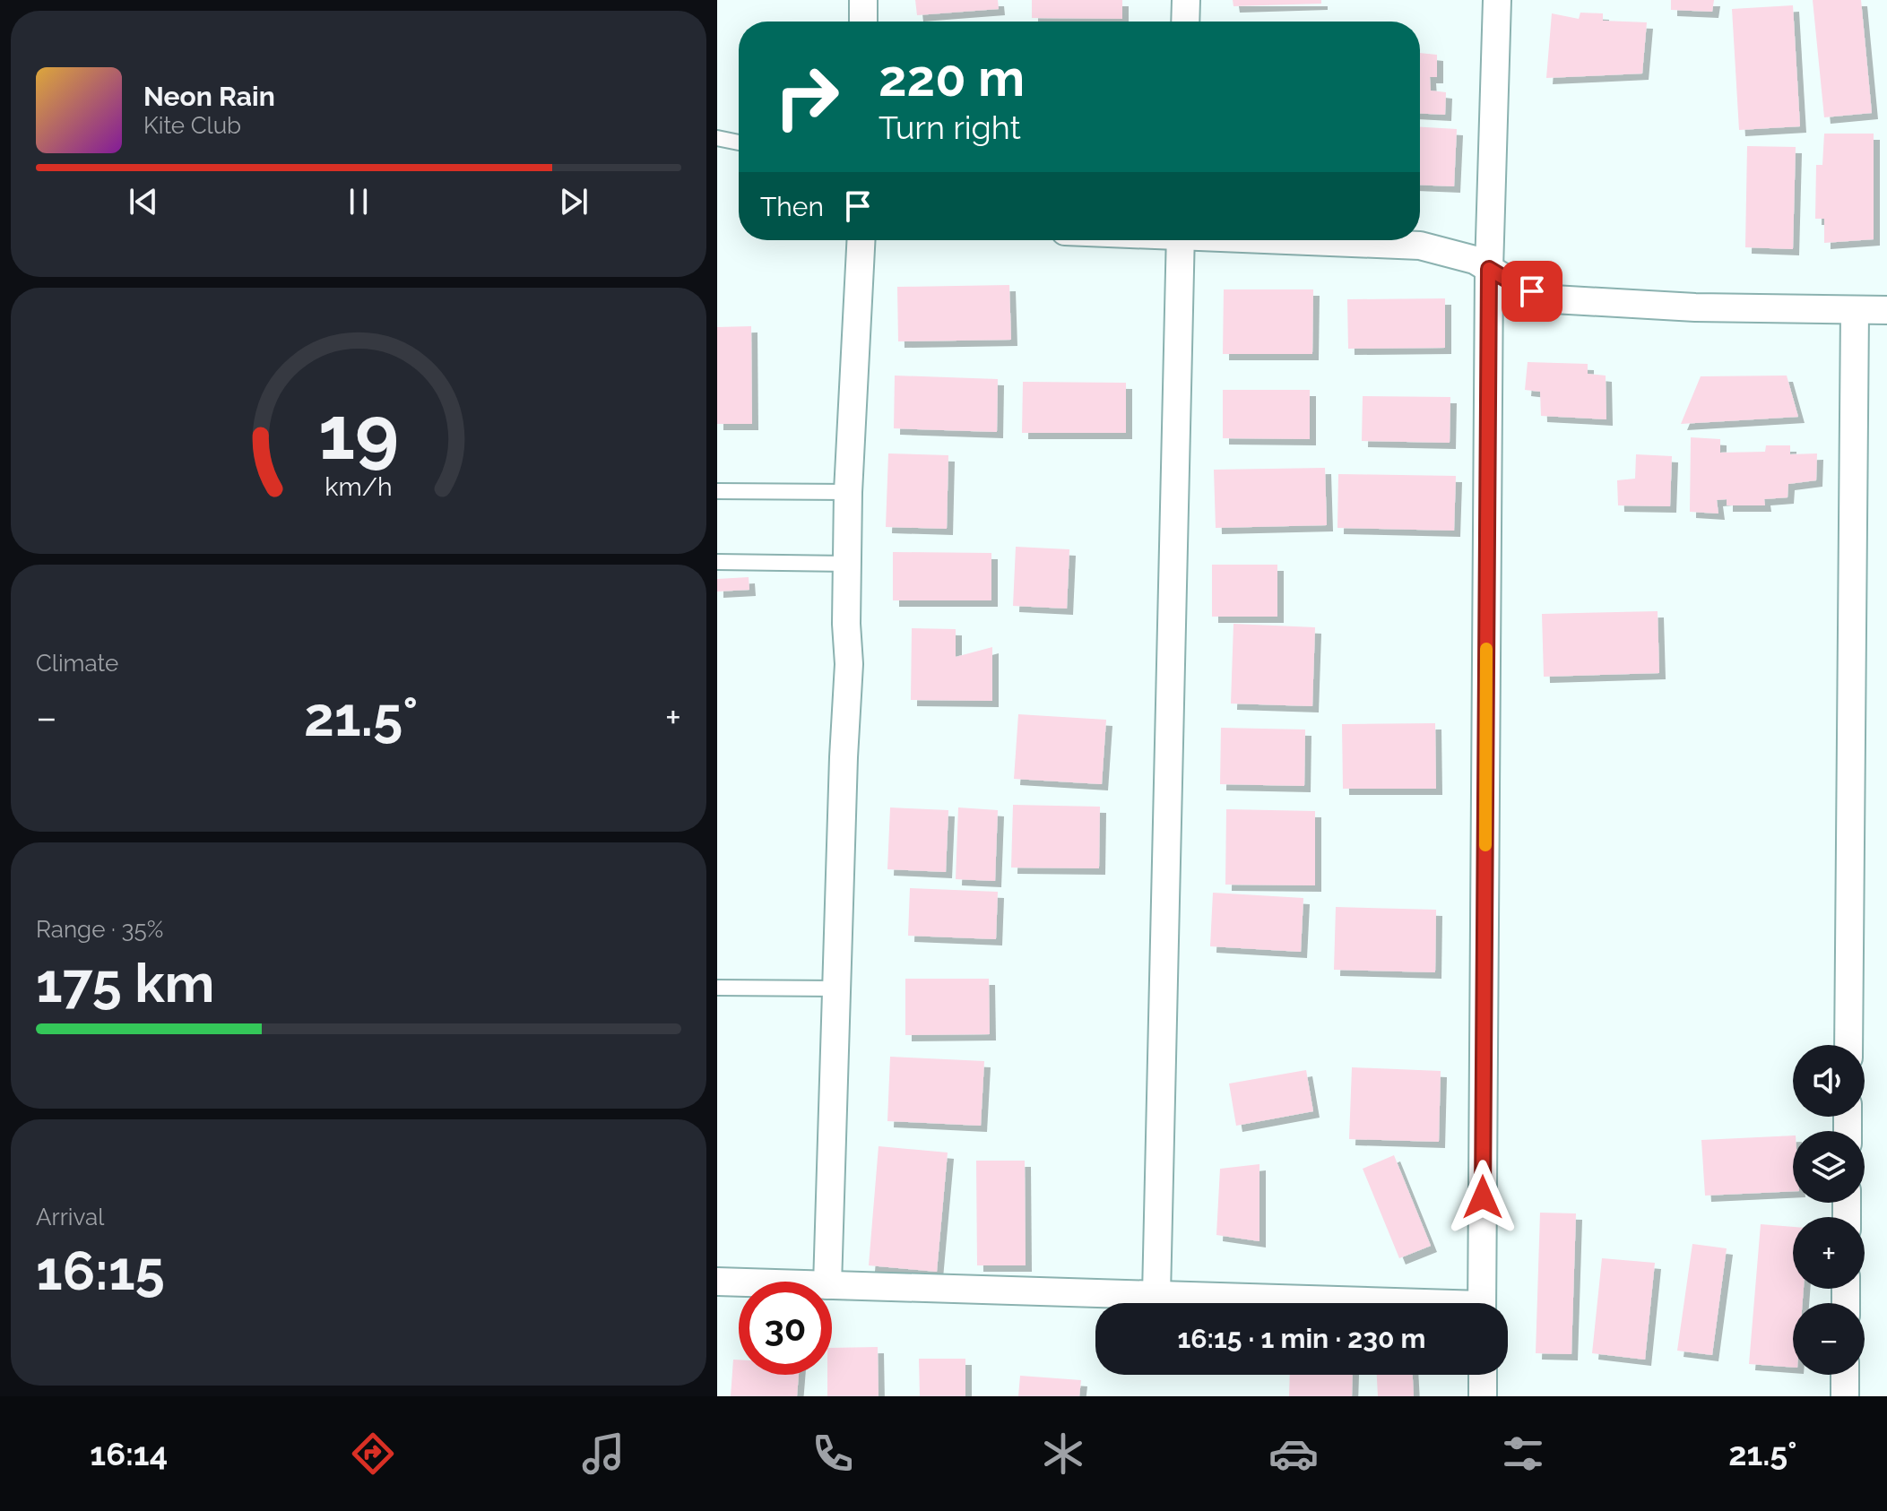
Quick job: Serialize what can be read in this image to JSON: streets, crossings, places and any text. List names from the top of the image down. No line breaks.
{"page":{"turn":["220 m","Turn right"],"song":["Neon Rain","Kite Club"],"then":"Then","tile":["Climate",["Range · 35%","175 km"],["Arrival","16:15"]],"heat":["−","21.5°","+"],"map_buttons":["+","−"],"limit":"30","trip":"16:15 · 1 min · 230 m","tabs":["16:14","21.5°"],"gauge":["19","km/h"]}}
